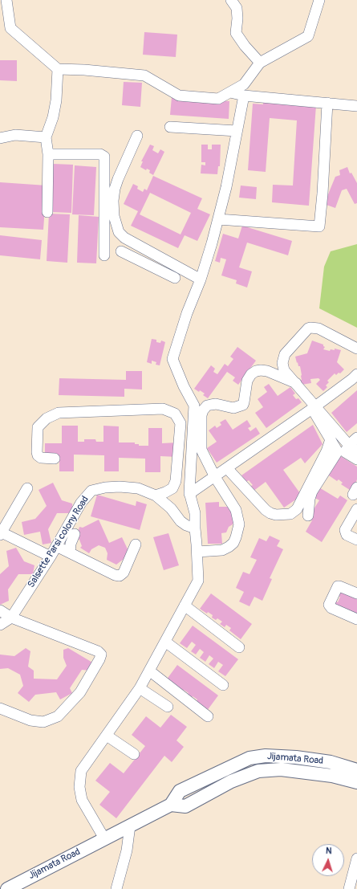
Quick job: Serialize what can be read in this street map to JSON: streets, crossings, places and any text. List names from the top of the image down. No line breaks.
{"streets":{"street":["Salsette Parsi colony Road","Jijamata Road"]},"north":"top"}
